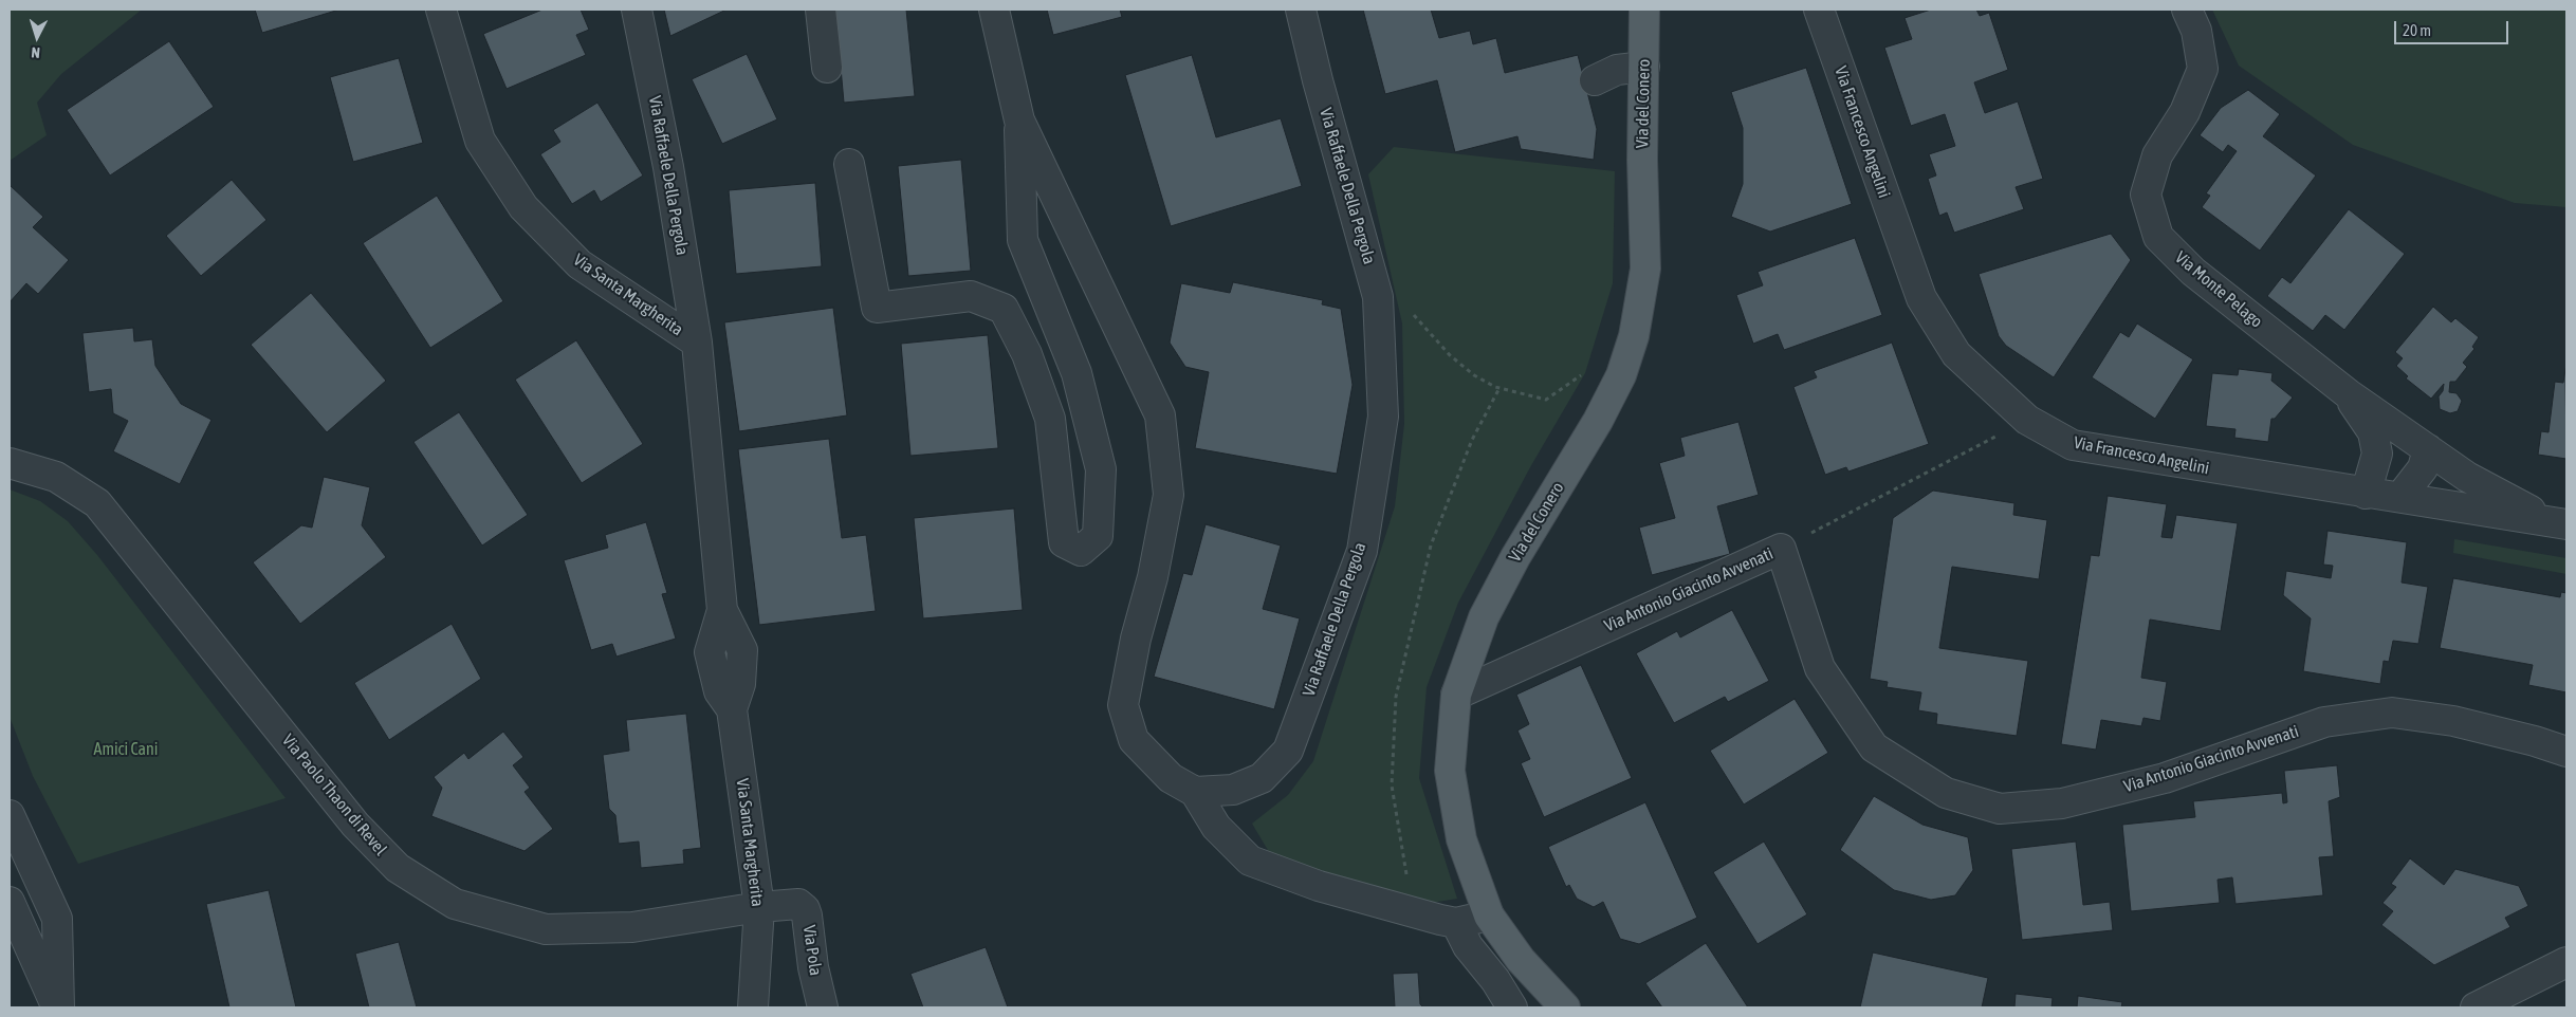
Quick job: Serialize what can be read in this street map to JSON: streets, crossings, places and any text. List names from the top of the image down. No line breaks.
{"streets":{"main road":["Via del Conero"],"street":["Via Francesco Angelini","Via Raffaele Della Pergola","Via Monte Pelago","Via Santa Margherita","Via Antonio Giacinto Avvenati","Via Paolo Thaon di Revel","Via Pola"]},"crossings":[["Via del Conero","Via Antonio Giacinto Avvenati"],["Via Francesco Angelini","Via Monte Pelago"],["Via Raffaele Della Pergola","Via Santa Margherita"],["Via Santa Margherita","Via Paolo Thaon di Revel"],["Via Santa Margherita","Via Pola"],["Via Paolo Thaon di Revel","Via Pola"]],"parks":["Amici Cani"],"scale_bar":"20 m","north":"bottom"}
